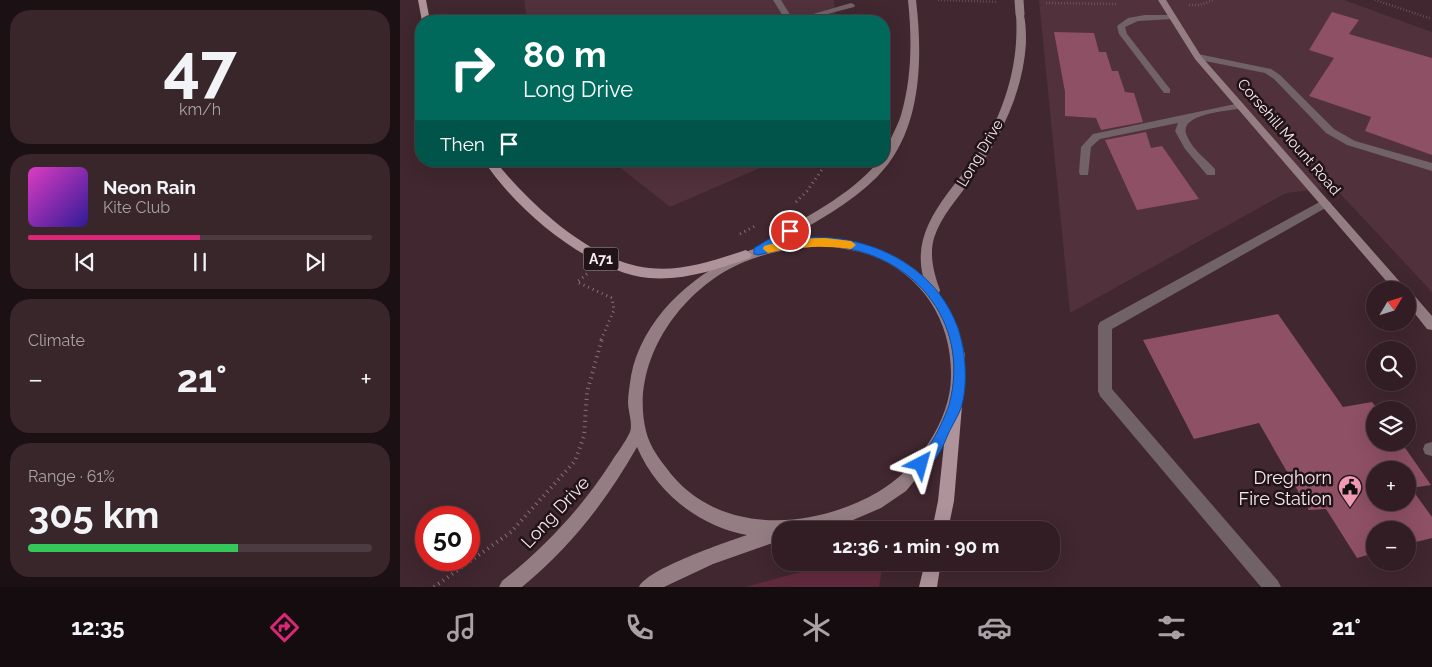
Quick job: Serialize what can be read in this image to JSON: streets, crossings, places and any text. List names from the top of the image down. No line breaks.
{"streets":{"main road":["Corsehill Mount Road","Long Drive","A71"]},"places":{"public building":["Dreghorn Fire Station"]},"north":"top right","page":{"tile":[["47","km/h"],"Climate",["Range · 61%","305 km"]],"turn":["80 m","Long Drive"],"then":"Then","song":["Neon Rain","Kite Club"],"map_buttons":["+","−"],"heat":["−","21°","+"],"limit":"50","trip":"12:36 · 1 min · 90 m","tabs":["12:35","21°"]}}
